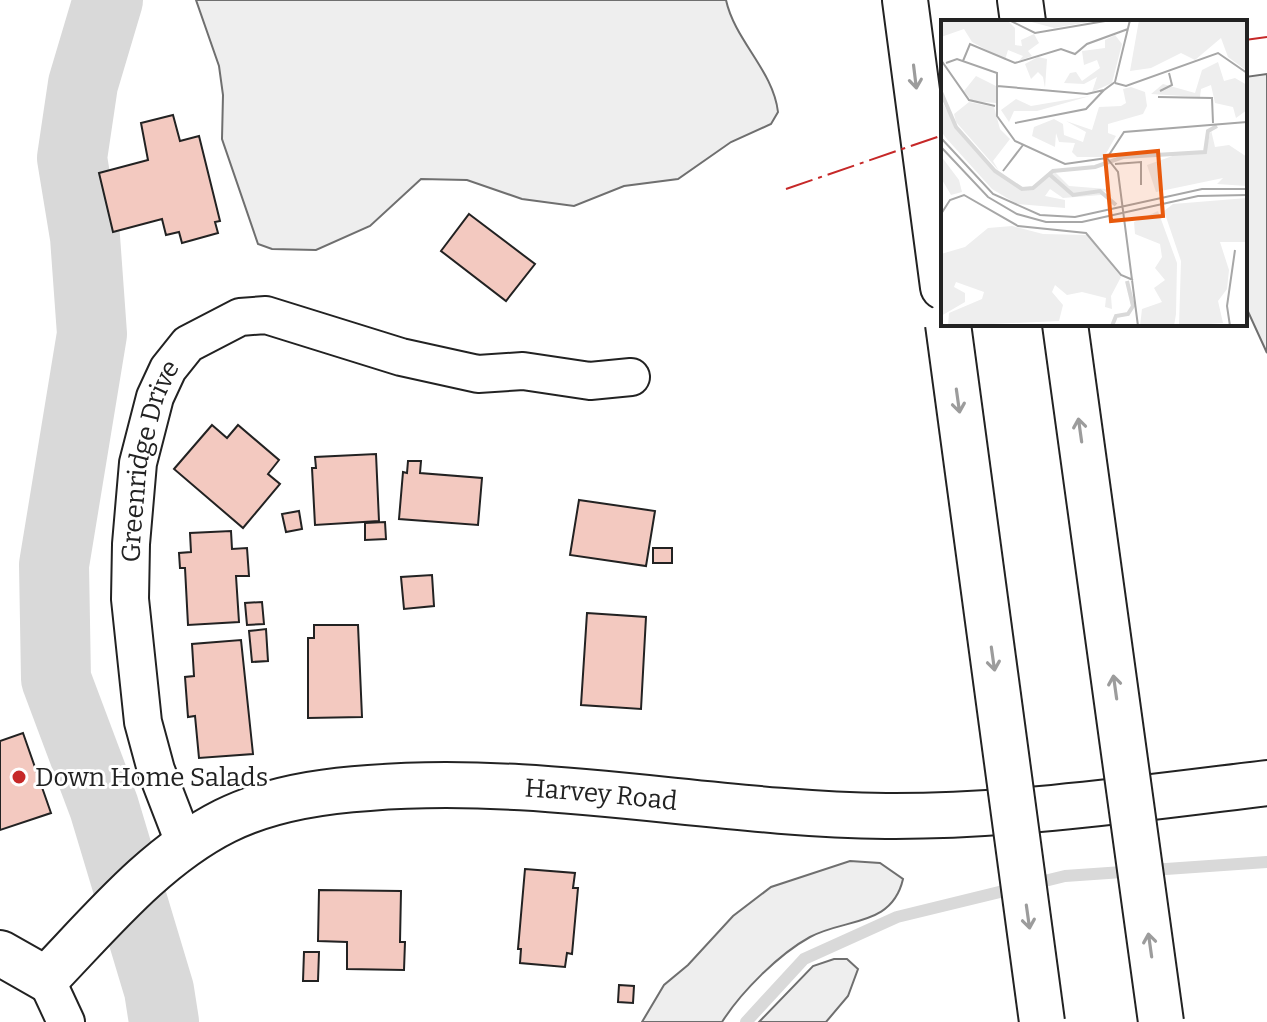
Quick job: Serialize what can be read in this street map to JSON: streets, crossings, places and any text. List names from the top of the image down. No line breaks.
{"streets":{"main road":["Harvey Road"],"street":["Greenridge Drive"]},"crossings":[["Greenridge Drive","Harvey Road"]],"places":["Down Home Salads"]}
